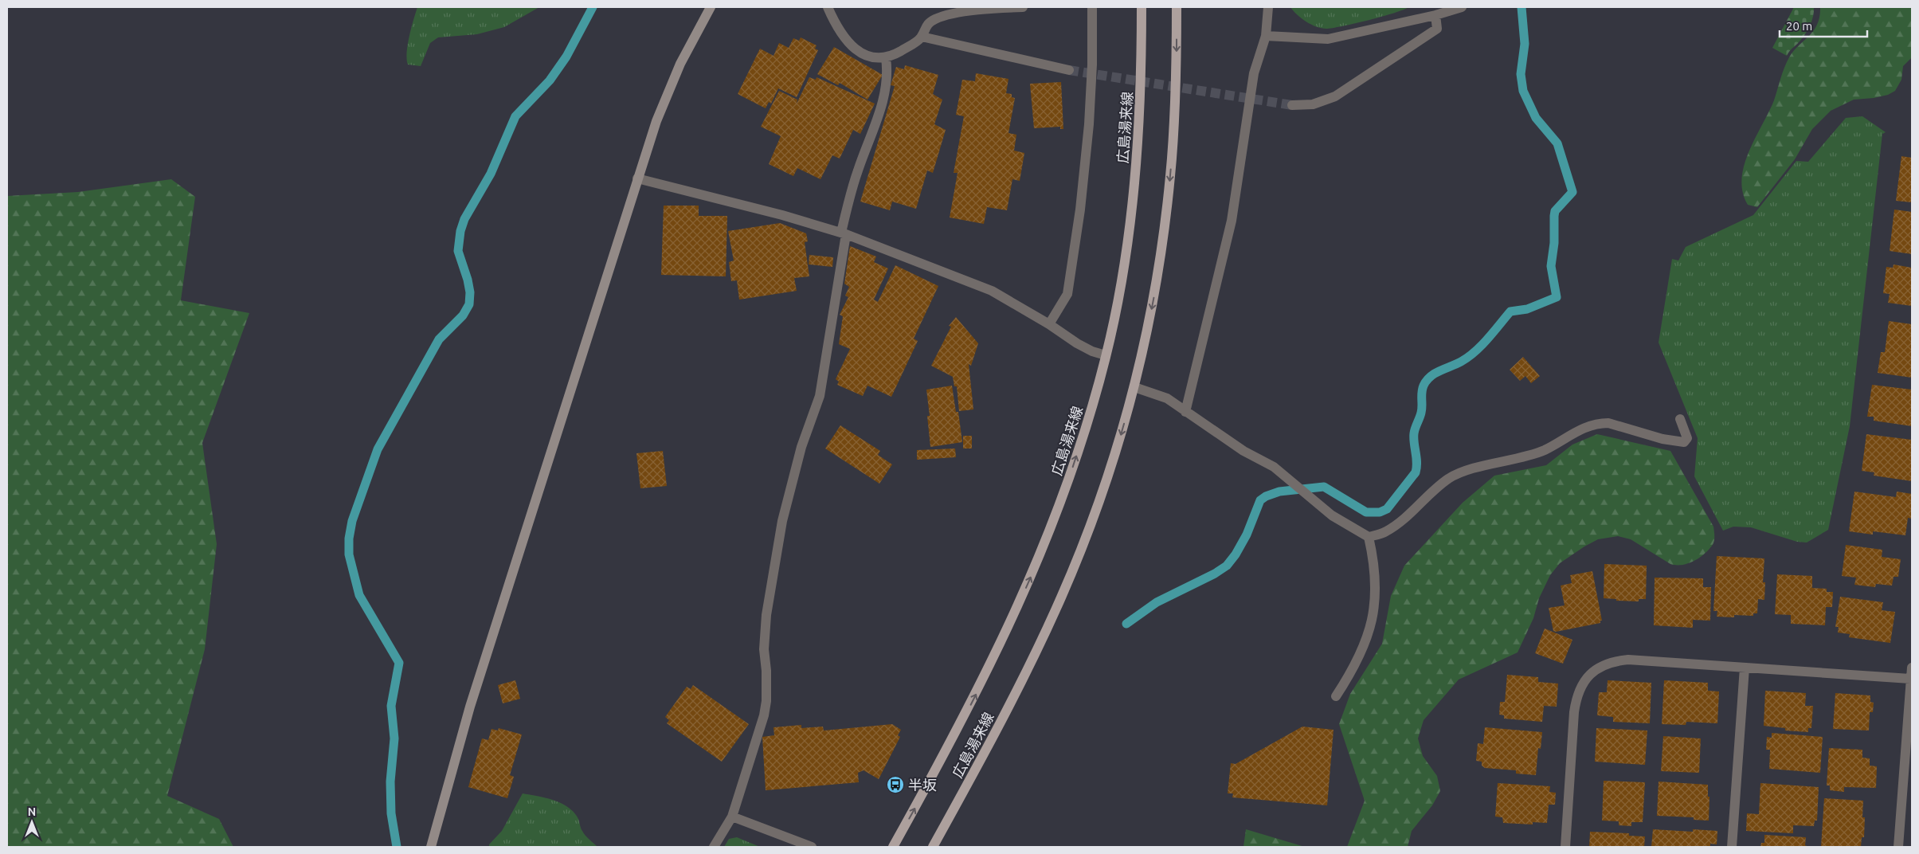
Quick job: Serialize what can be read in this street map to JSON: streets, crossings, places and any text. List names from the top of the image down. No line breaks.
{"streets":{"main road":["広島湯来線"]},"places":{"bus stop":["半坂"]},"scale_bar":"20 m","north":"top"}
